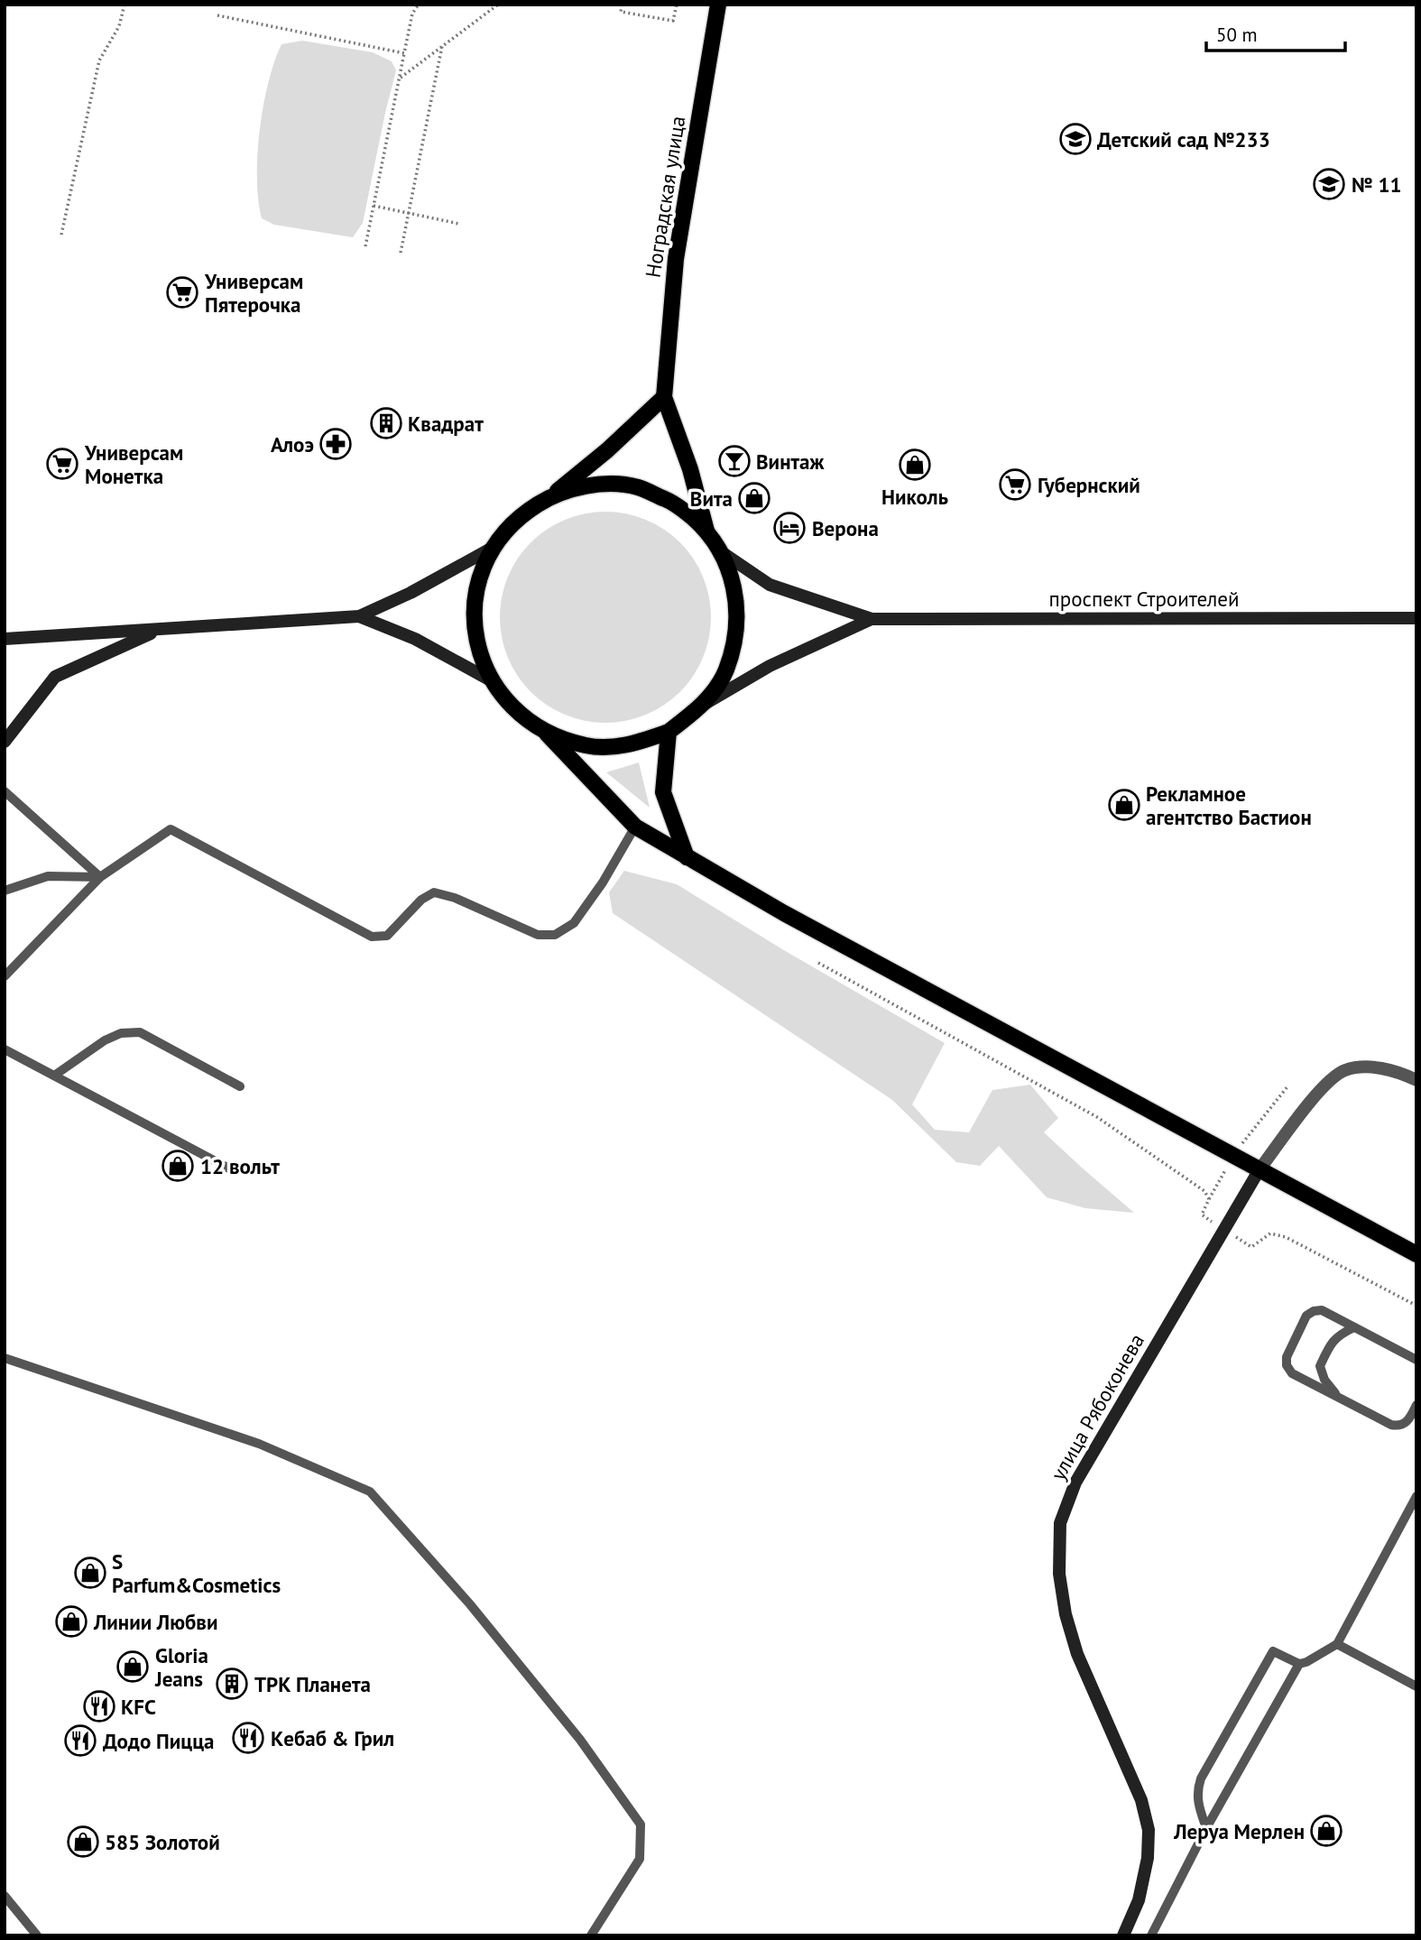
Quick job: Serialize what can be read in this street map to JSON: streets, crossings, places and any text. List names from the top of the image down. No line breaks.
{"streets":{"main road":["Ноградская улица","проспект Строителей","улица Рябоконева"]},"places":{"school or university":["Детский сад №233","№ 11"],"supermarket":["Универсам Пятерочка","Универсам Монетка","Губернский"],"building":["Квадрат","ТРК Планета"],"pharmacy":["Алоэ"],"bar":["Винтаж"],"shop":["Николь","Вита","Рекламное агентство Бастион","12 вольт","S Parfum&Cosmetics","Линии Любви","Gloria Jeans","Леруа Мерлен","585 Золотой"],"hotel":["Верона"],"restaurant":["KFC","Кeбаб & Грил","Додо Пицца"]},"scale_bar":"50 m"}
